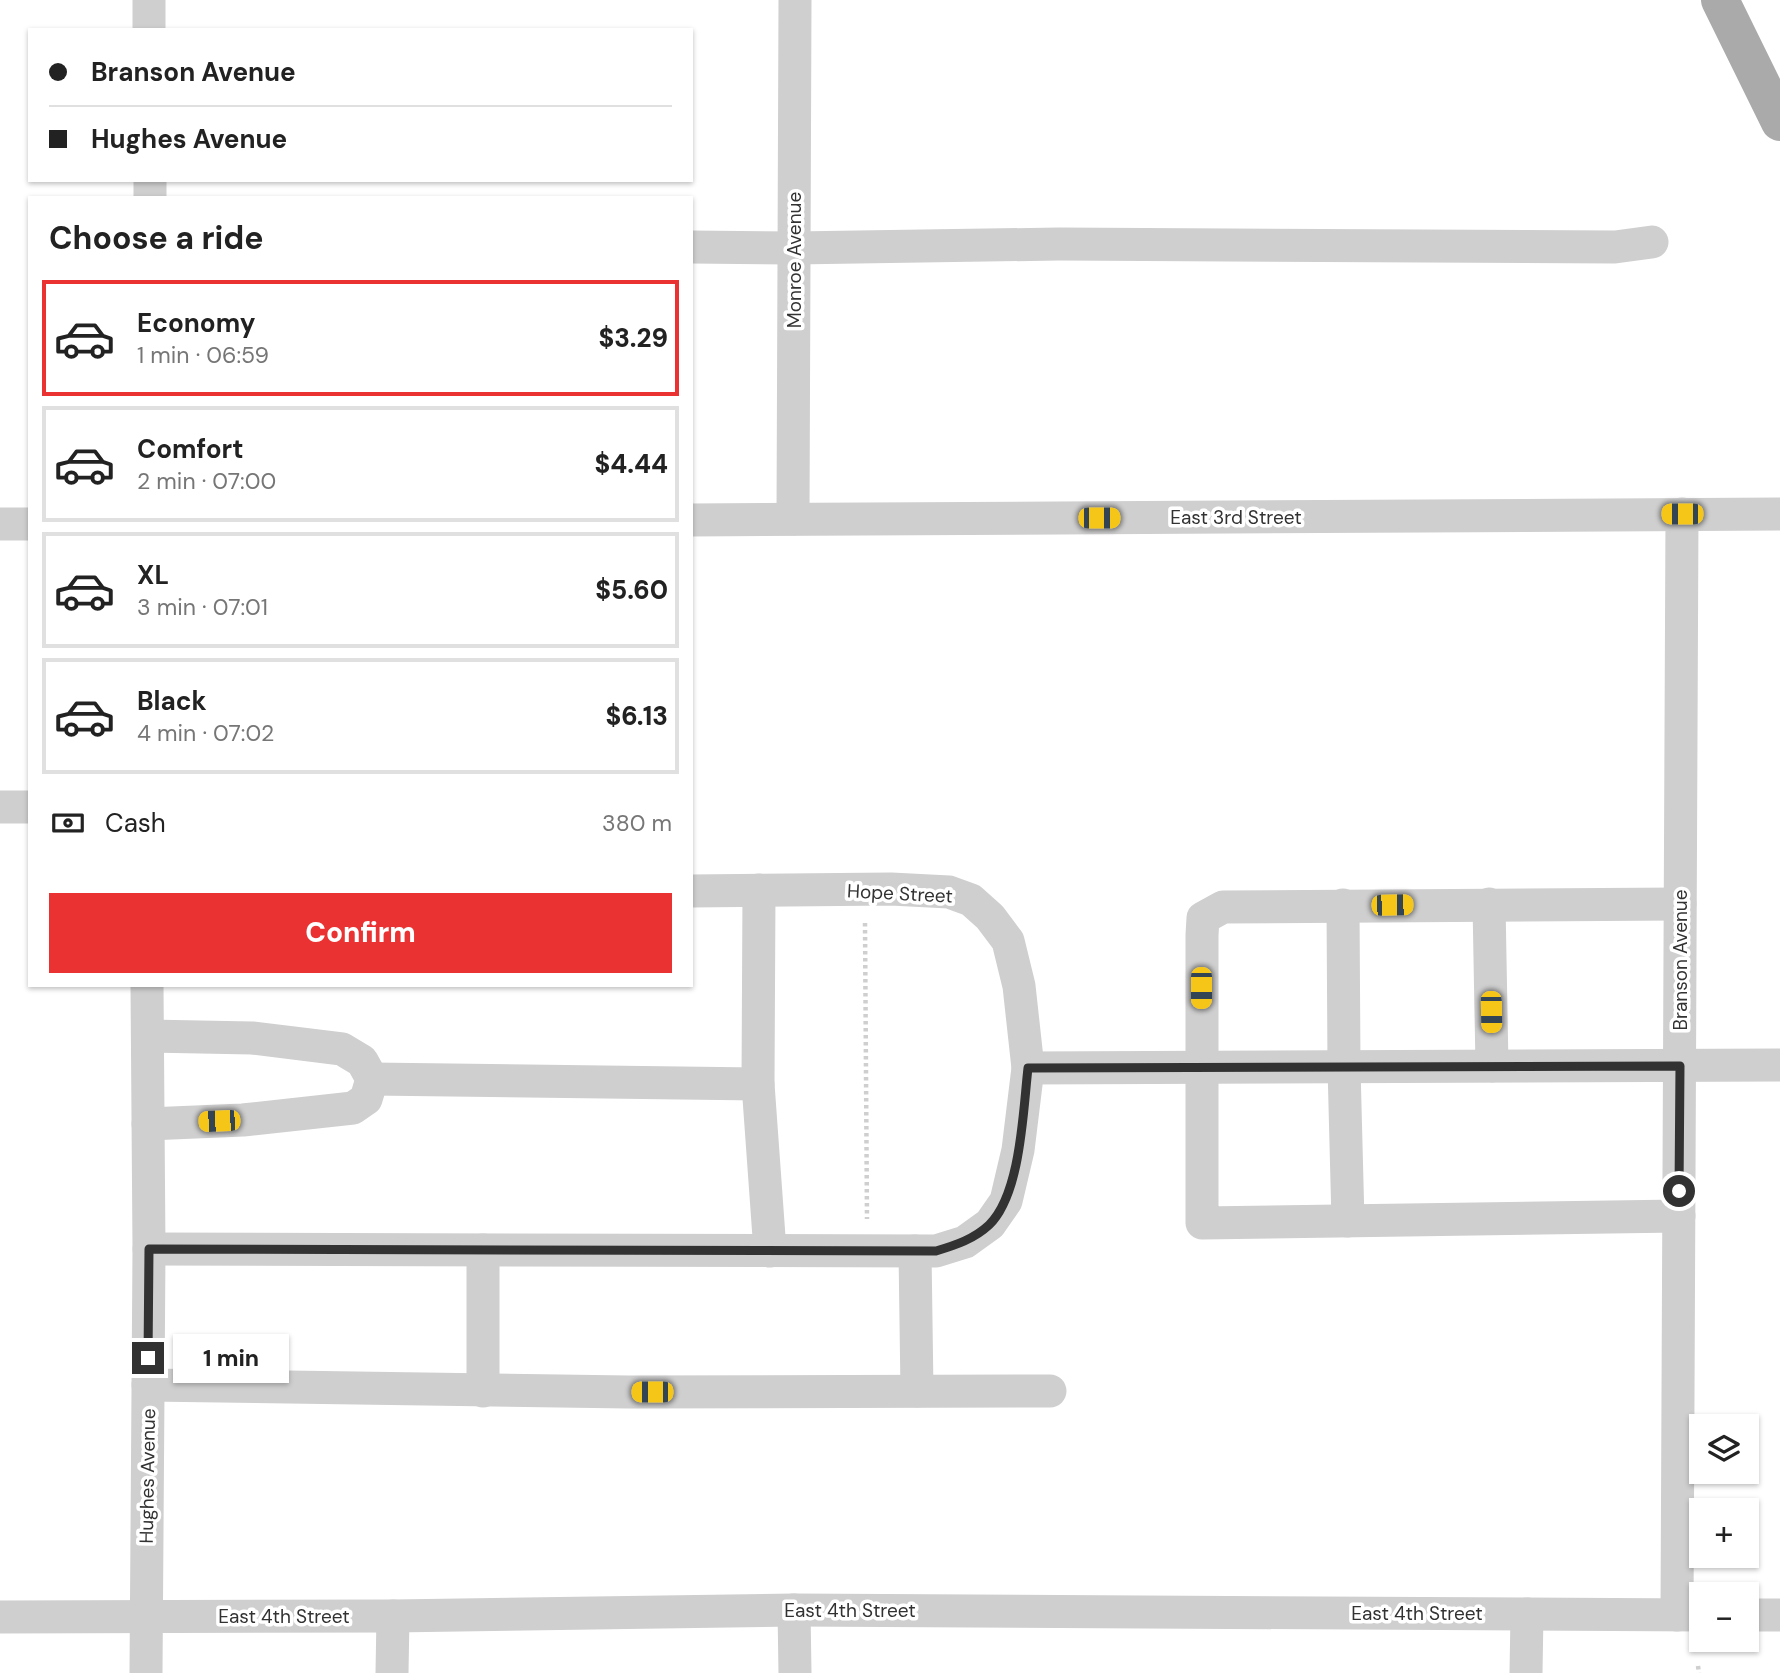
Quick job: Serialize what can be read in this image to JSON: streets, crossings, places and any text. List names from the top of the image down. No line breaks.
{"streets":{"street":["Monroe Avenue","East 3rd Street","Hope Street","Branson Avenue","Hughes Avenue","East 4th Street"]},"crossings":[["Monroe Avenue","East 3rd Street"],["East 3rd Street","Branson Avenue"],["Hope Street","Hughes Avenue"],["Branson Avenue","East 4th Street"],["Hughes Avenue","East 4th Street"]],"page":{"banner":["Branson Avenue","Hughes Avenue"],"heading":"Choose a ride","list":[{"name":"Economy","note":"1 min · 06:59","value":"$3.29"},{"name":"Comfort","note":"2 min · 07:00","value":"$4.44"},{"name":"XL","note":"3 min · 07:01","value":"$5.60"},{"name":"Black","note":"4 min · 07:02","value":"$6.13"}],"pay":["Cash","380 m"],"buttons":"Confirm","bubble":"1 min","map_buttons":["+","−"]}}
